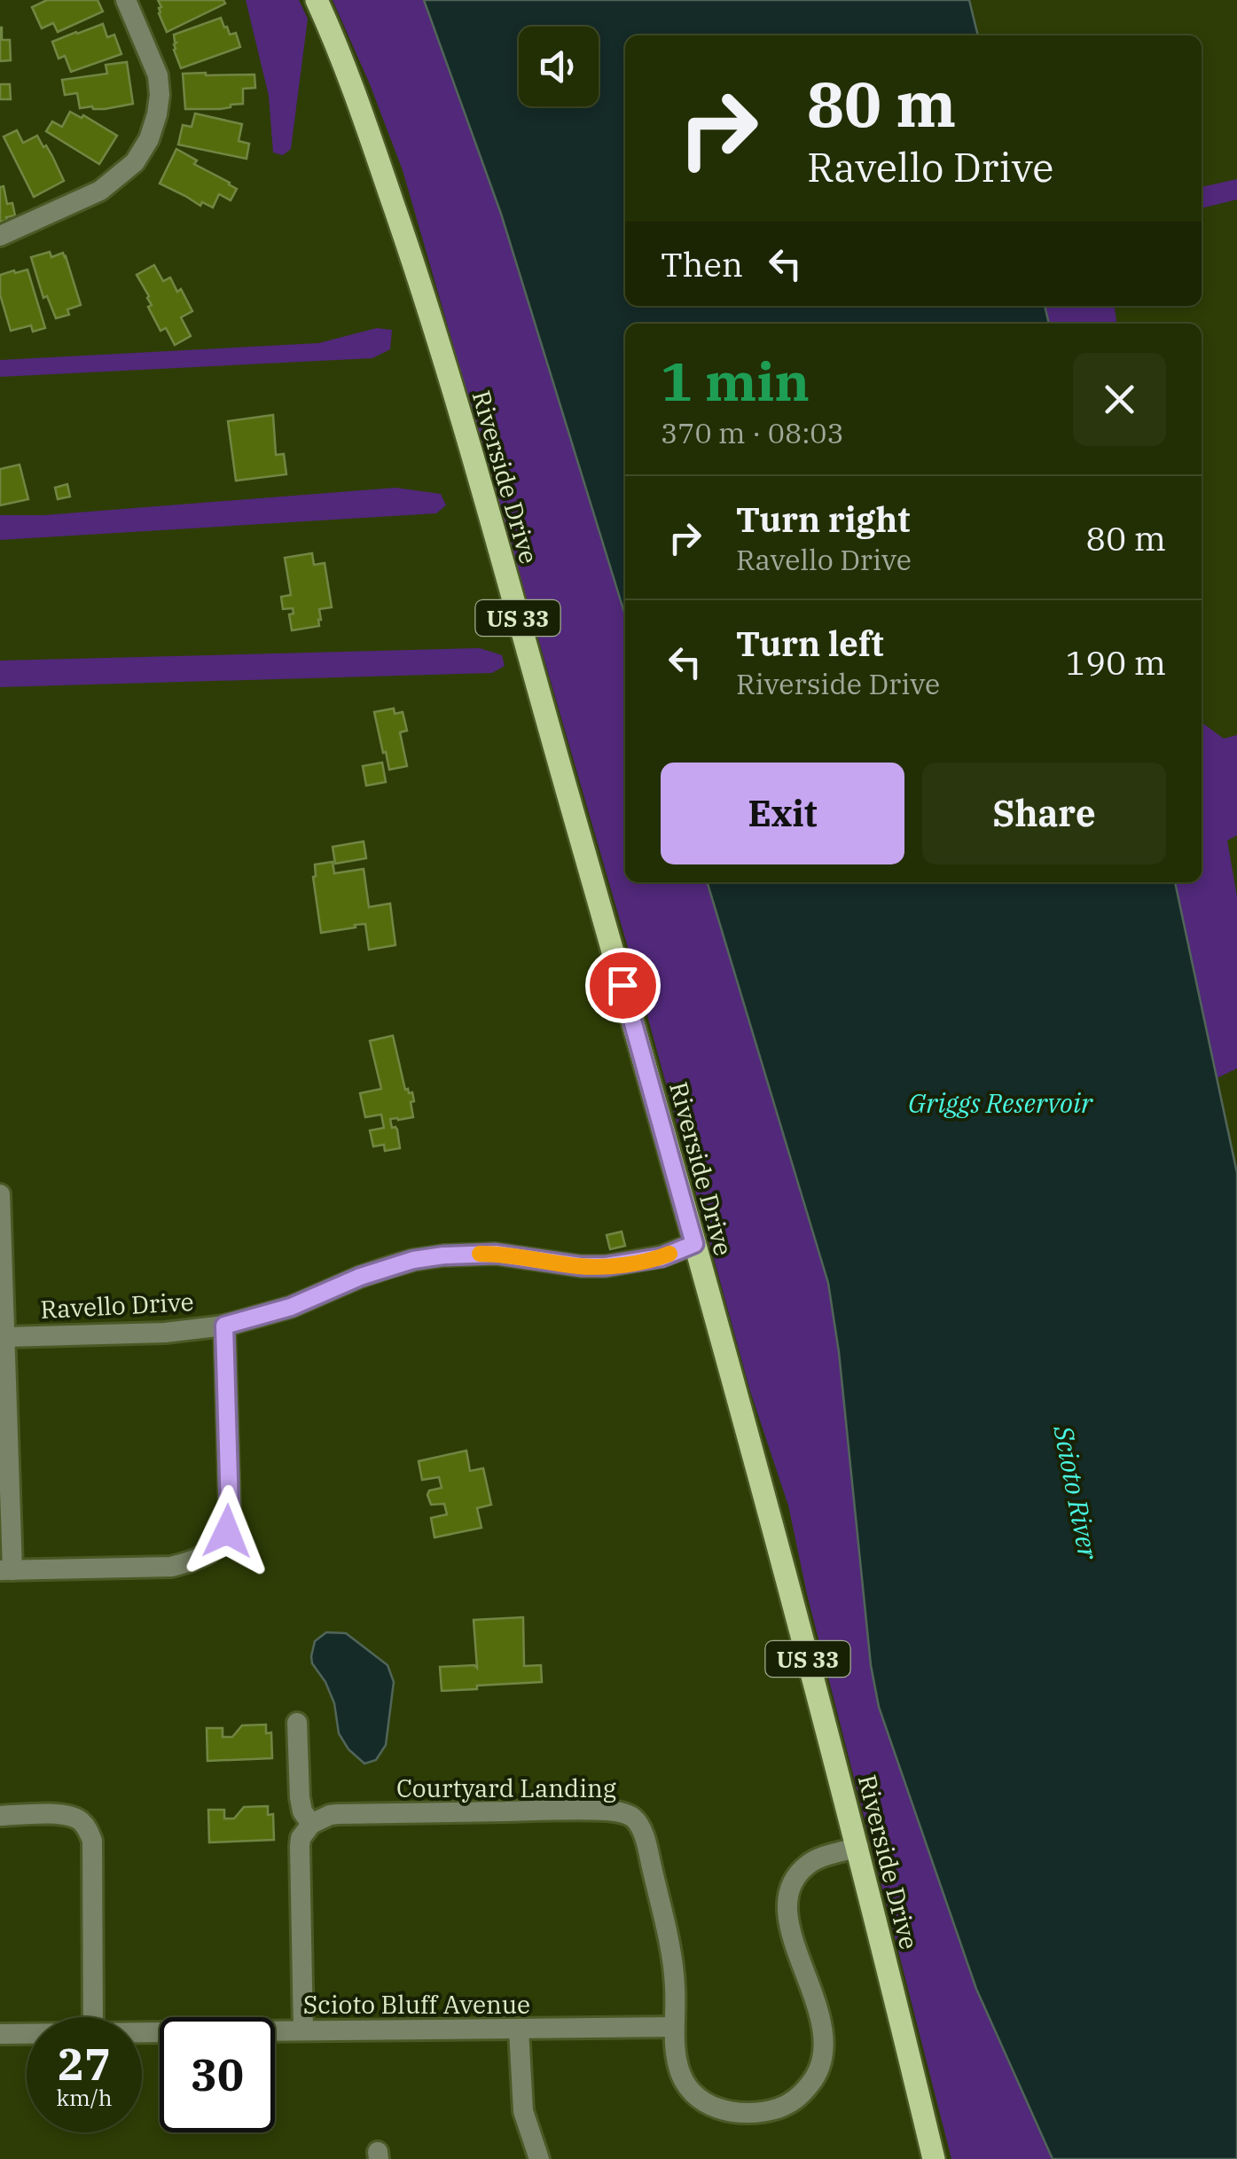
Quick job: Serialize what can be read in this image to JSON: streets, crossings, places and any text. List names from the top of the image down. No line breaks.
{"streets":{"main road":["Riverside Drive","US 33"],"street":["Ravello Drive","Courtyard Landing","Scioto Bluff Avenue"]},"crossings":[["Riverside Drive","Ravello Drive"],["Riverside Drive","Courtyard Landing"],["Courtyard Landing","Scioto Bluff Avenue"]],"water":["Griggs Reservoir","Scioto River"],"page":{"turn":["80 m","Ravello Drive"],"then":"Then","heading":["1 min","370 m · 08:03"],"list":[{"name":"Turn right","note":"Ravello Drive","value":"80 m"},{"name":"Turn left","note":"Riverside Drive","value":"190 m"}],"buttons":["Exit","Share"],"speed":"27 km/h","limit":"30"}}
